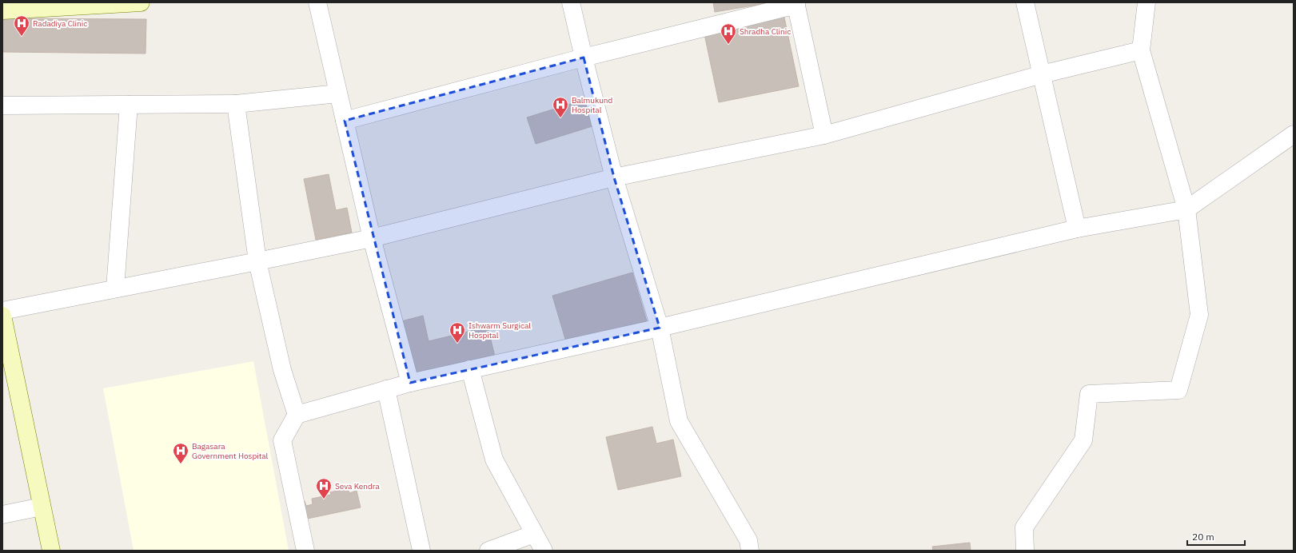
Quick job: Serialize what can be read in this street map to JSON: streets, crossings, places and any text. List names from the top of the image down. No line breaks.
{"places":{"hospital":["Radadiya Clinic","Shradha Clinic","Balmukund Hospital","Ishwarm Surgical Hospital","Bagasara Government Hospital","Seva Kendra"]},"scale_bar":"20 m"}
